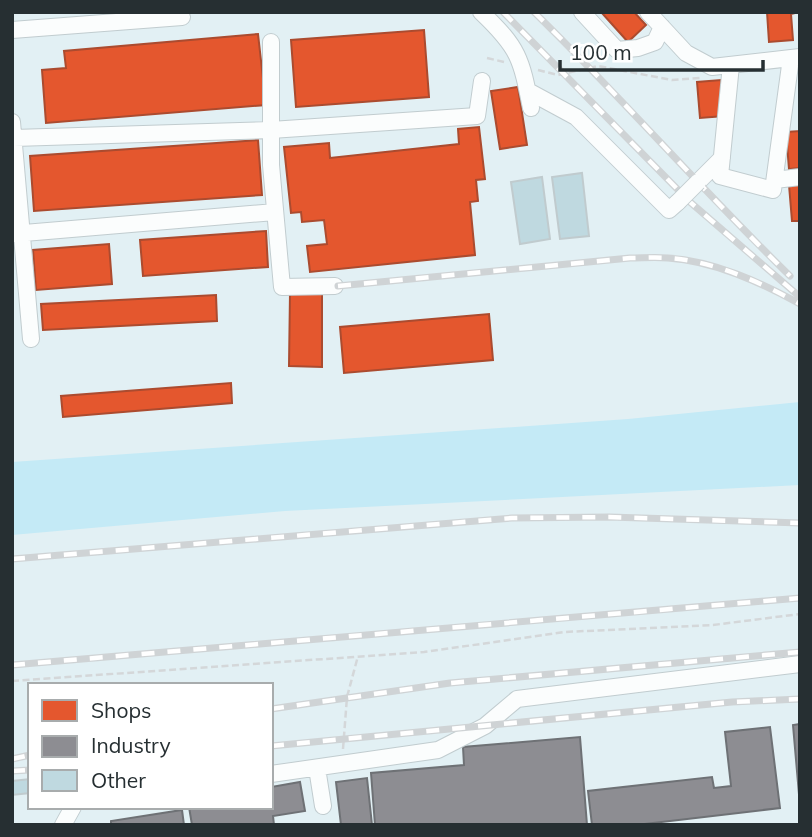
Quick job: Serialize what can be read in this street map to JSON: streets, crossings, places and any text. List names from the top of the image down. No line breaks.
{"legend":["Shops","Industry","Other"],"scale_bar":"100 m"}
